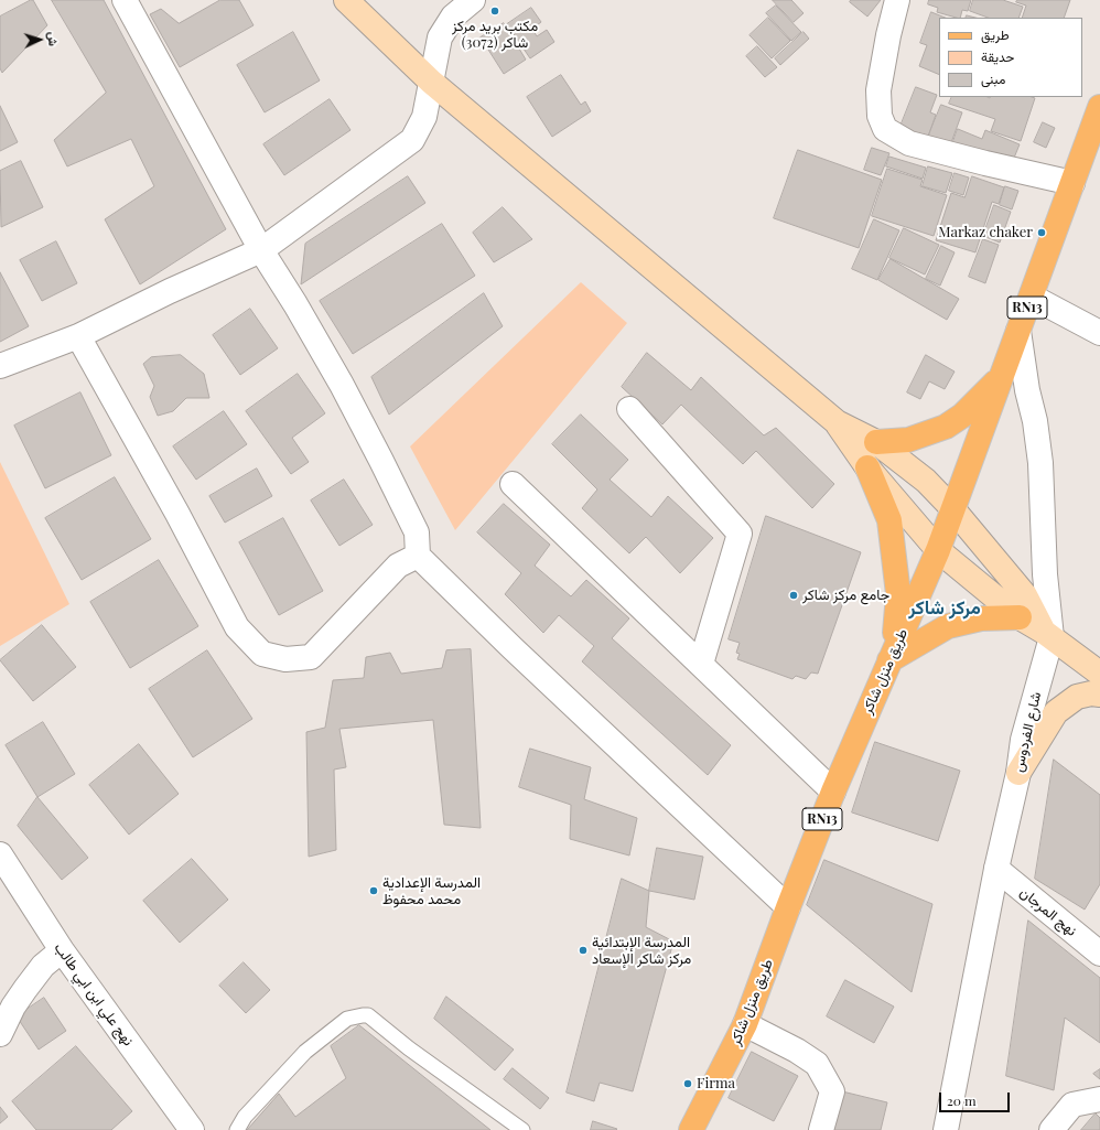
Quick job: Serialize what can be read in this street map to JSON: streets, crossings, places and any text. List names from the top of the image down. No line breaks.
{"streets":{"main road":["RN13","طريق منزل شاكر"],"street":["شارع الفردوس","نهج المرجان","نهج علي ابن ابي طالب"]},"crossings":[["طريق منزل شاكر","شارع الفردوس"],["شارع الفردوس","نهج المرجان"]],"districts":["مركز شاكر"],"places":["مكتب بريد مركز شاكر (3072)","Markaz chaker","جامع مركز شاكر","المدرسة الإعدادية محمد محفوظ","المدرسة الإبتدائية مركز شاكر الإسعاد","Firma"],"legend":["طريق","حديقة","مبنى"],"scale_bar":"20 m","north":"right"}
